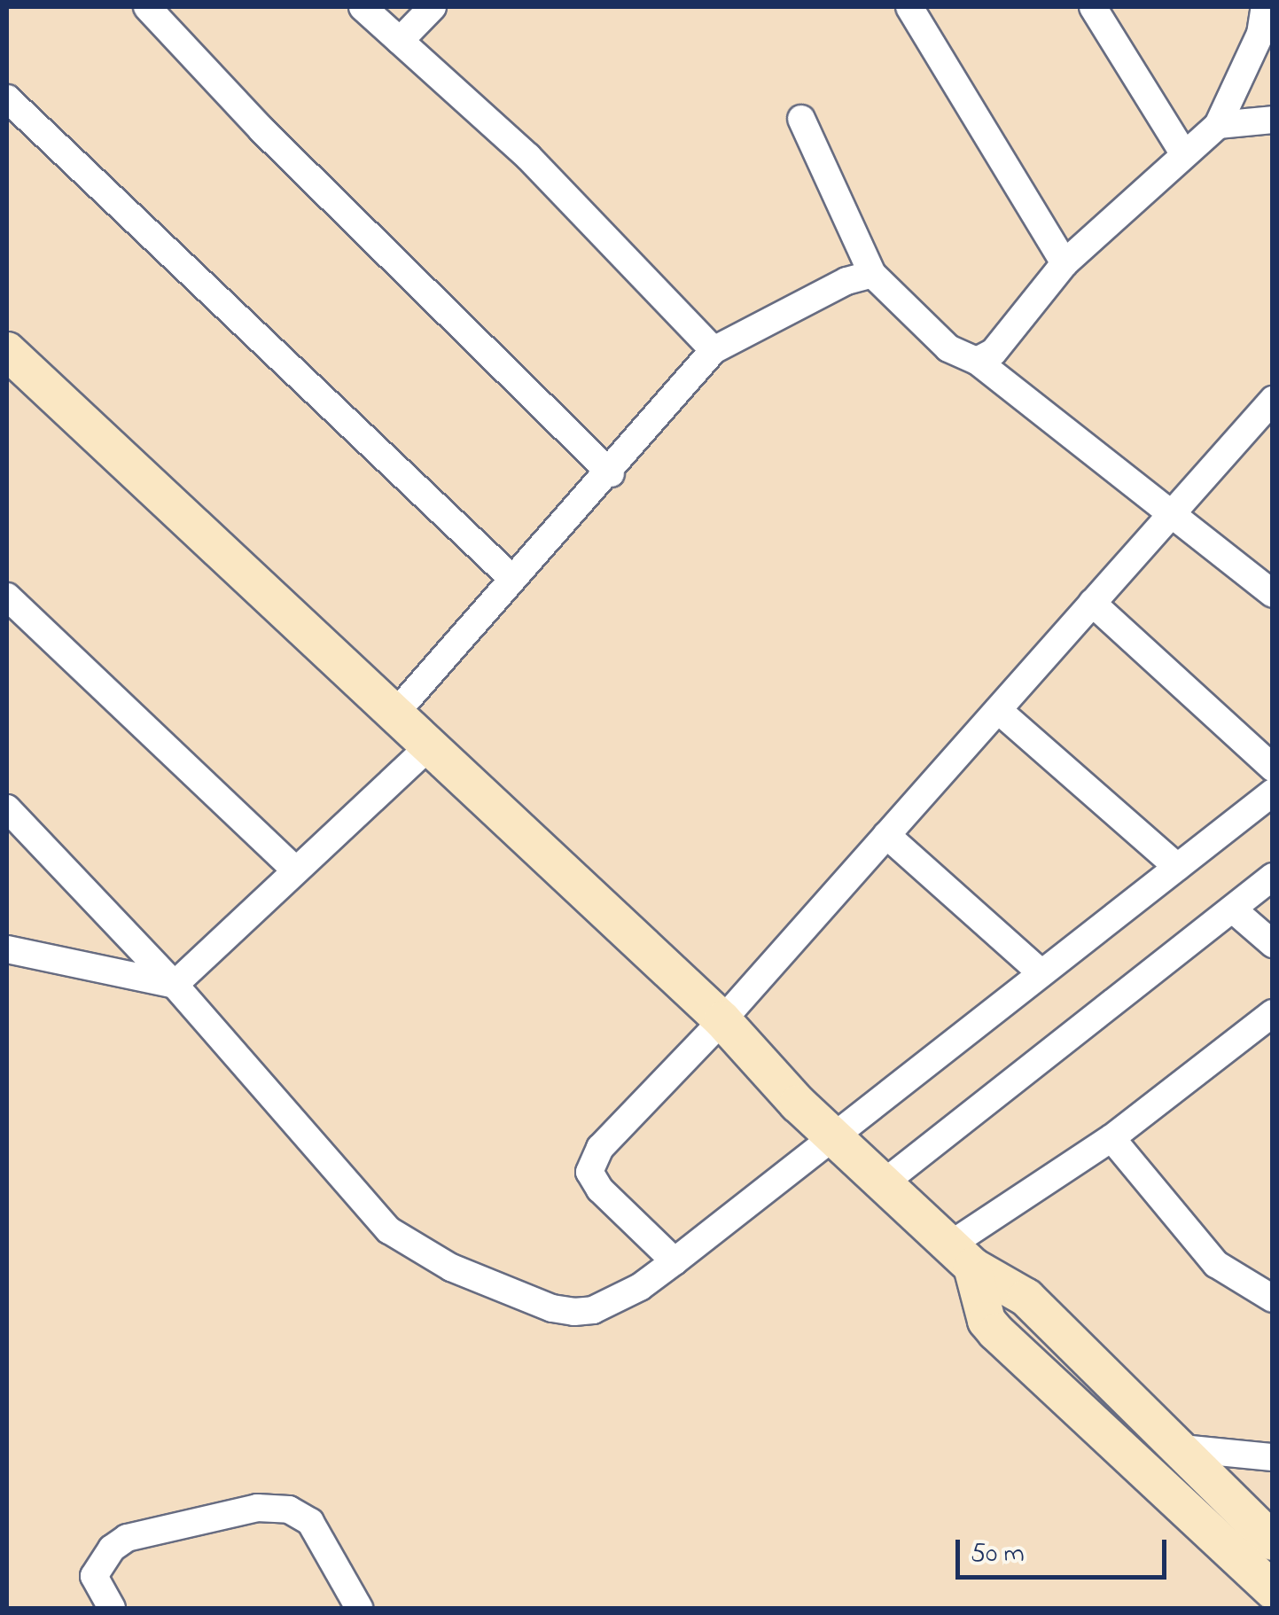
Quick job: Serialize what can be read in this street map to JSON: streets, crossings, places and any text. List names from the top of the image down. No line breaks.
{"scale_bar":"50 m"}
